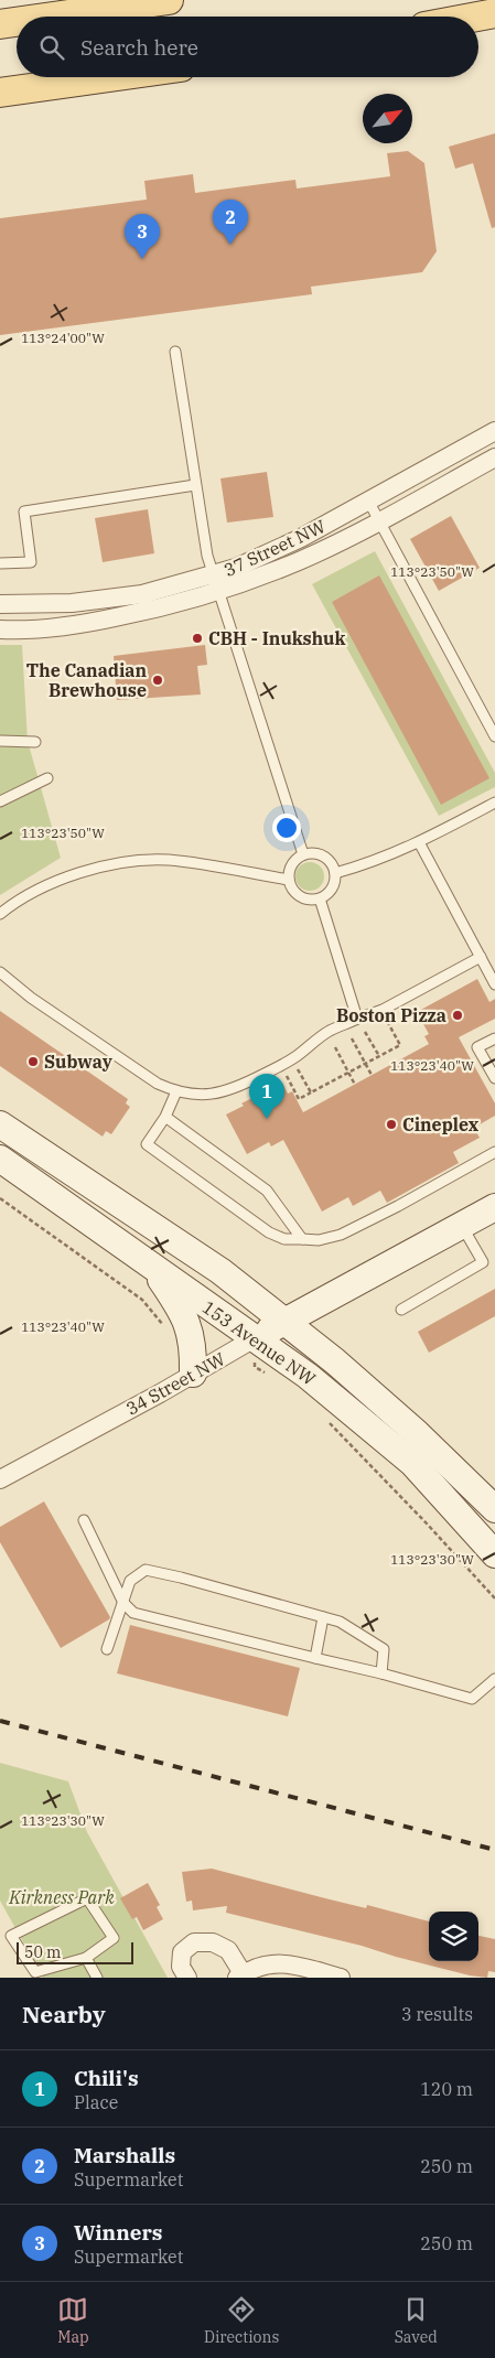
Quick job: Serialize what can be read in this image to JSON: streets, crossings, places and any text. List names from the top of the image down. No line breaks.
{"streets":{"main road":["153 Avenue NW","34 Street NW"],"street":["37 Street NW"]},"crossings":[["153 Avenue NW","34 Street NW"]],"parks":["Kirkness Park"],"places":["CBH - Inukshuk","The Canadian Brewhouse","Boston Pizza","Subway","Cineplex"],"scale_bar":"50 m","north":"top right","page":{"search":"Search here","pins":["2","3","1"],"scale":"50 m","heading":["Nearby","3 results"],"list":[{"mark":"1","name":"Chili's","note":"Place","value":"120 m"},{"mark":"2","name":"Marshalls","note":"Supermarket","value":"250 m"},{"mark":"3","name":"Winners","note":"Supermarket","value":"250 m"}],"nav":["Map","Directions","Saved"]},"coordinates":["113°24'00\"W","113°23'50\"W","113°23'40\"W","113°23'30\"W"]}
